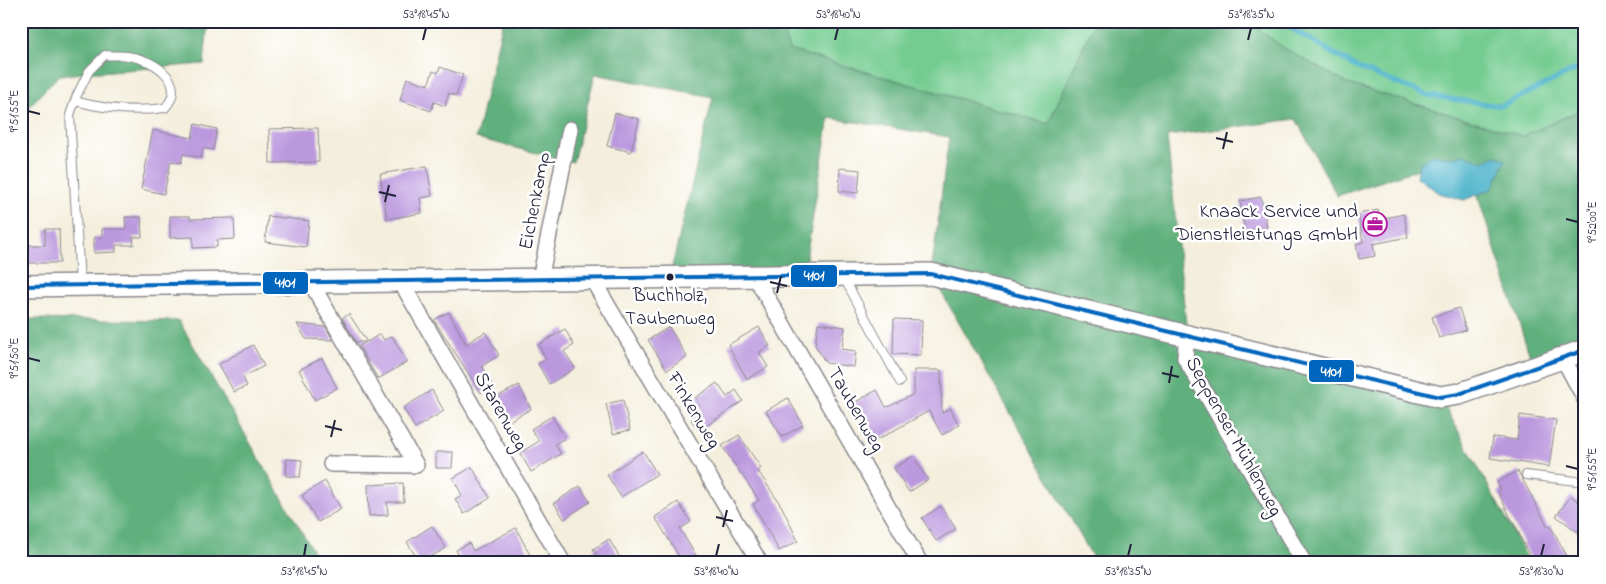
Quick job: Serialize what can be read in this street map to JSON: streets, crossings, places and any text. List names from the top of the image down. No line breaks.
{"streets":{"street":["Eichenkamp","Taubenweg","Finkenweg","Starenweg","Seppenser Mühlenweg"]},"crossings":[["Eichenkamp","Seppenser Mühlenweg"],["Taubenweg","Seppenser Mühlenweg"],["Finkenweg","Seppenser Mühlenweg"],["Starenweg","Seppenser Mühlenweg"]],"places":{"office":["Knaack Service und Dienstleistungs GmbH"],"other":["Buchholz, Taubenweg"]},"lines":["transit line 4101"],"coordinates":["53°18'45\"N","53°18'40\"N","53°18'35\"N","9°51'55\"E","9°52'00\"E","9°51'50\"E","53°18'30\"N"]}
